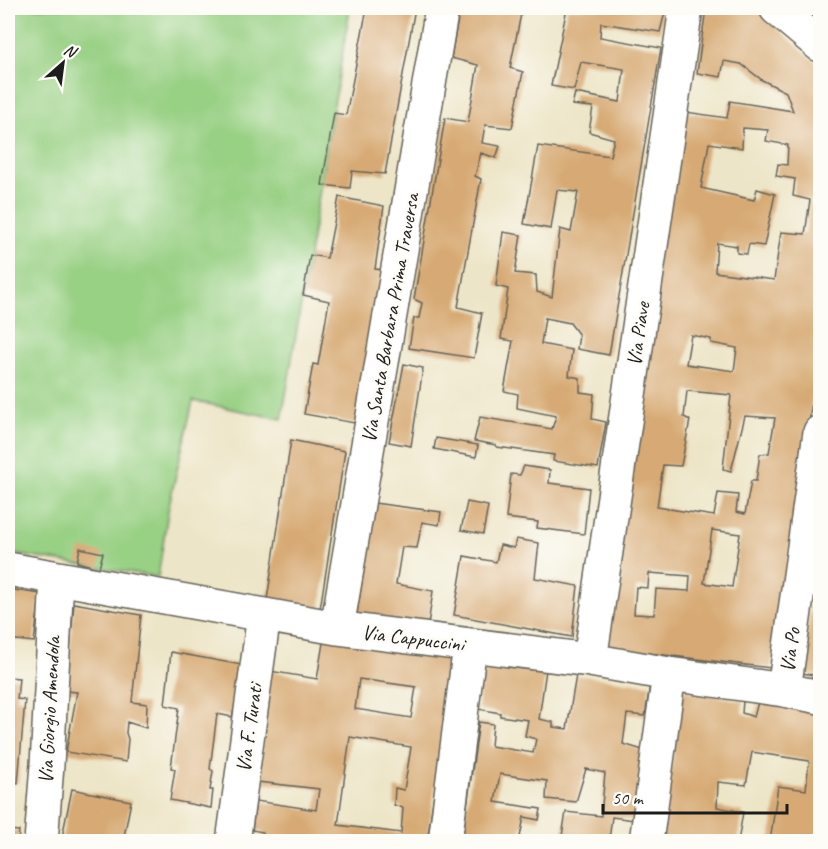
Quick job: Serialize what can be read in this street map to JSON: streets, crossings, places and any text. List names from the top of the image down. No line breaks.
{"streets":{"street":["Via Santa Barbara Prima Traversa","Via Piave","Via Cappuccini","Via Po","Via Giorgio Amendola","Via F. Turati"]},"crossings":[["Via Santa Barbara Prima Traversa","Via Cappuccini"],["Via Piave","Via Cappuccini"],["Via Cappuccini","Via Po"],["Via Cappuccini","Via Giorgio Amendola"],["Via Cappuccini","Via F. Turati"]],"scale_bar":"50 m","north":"top right"}
